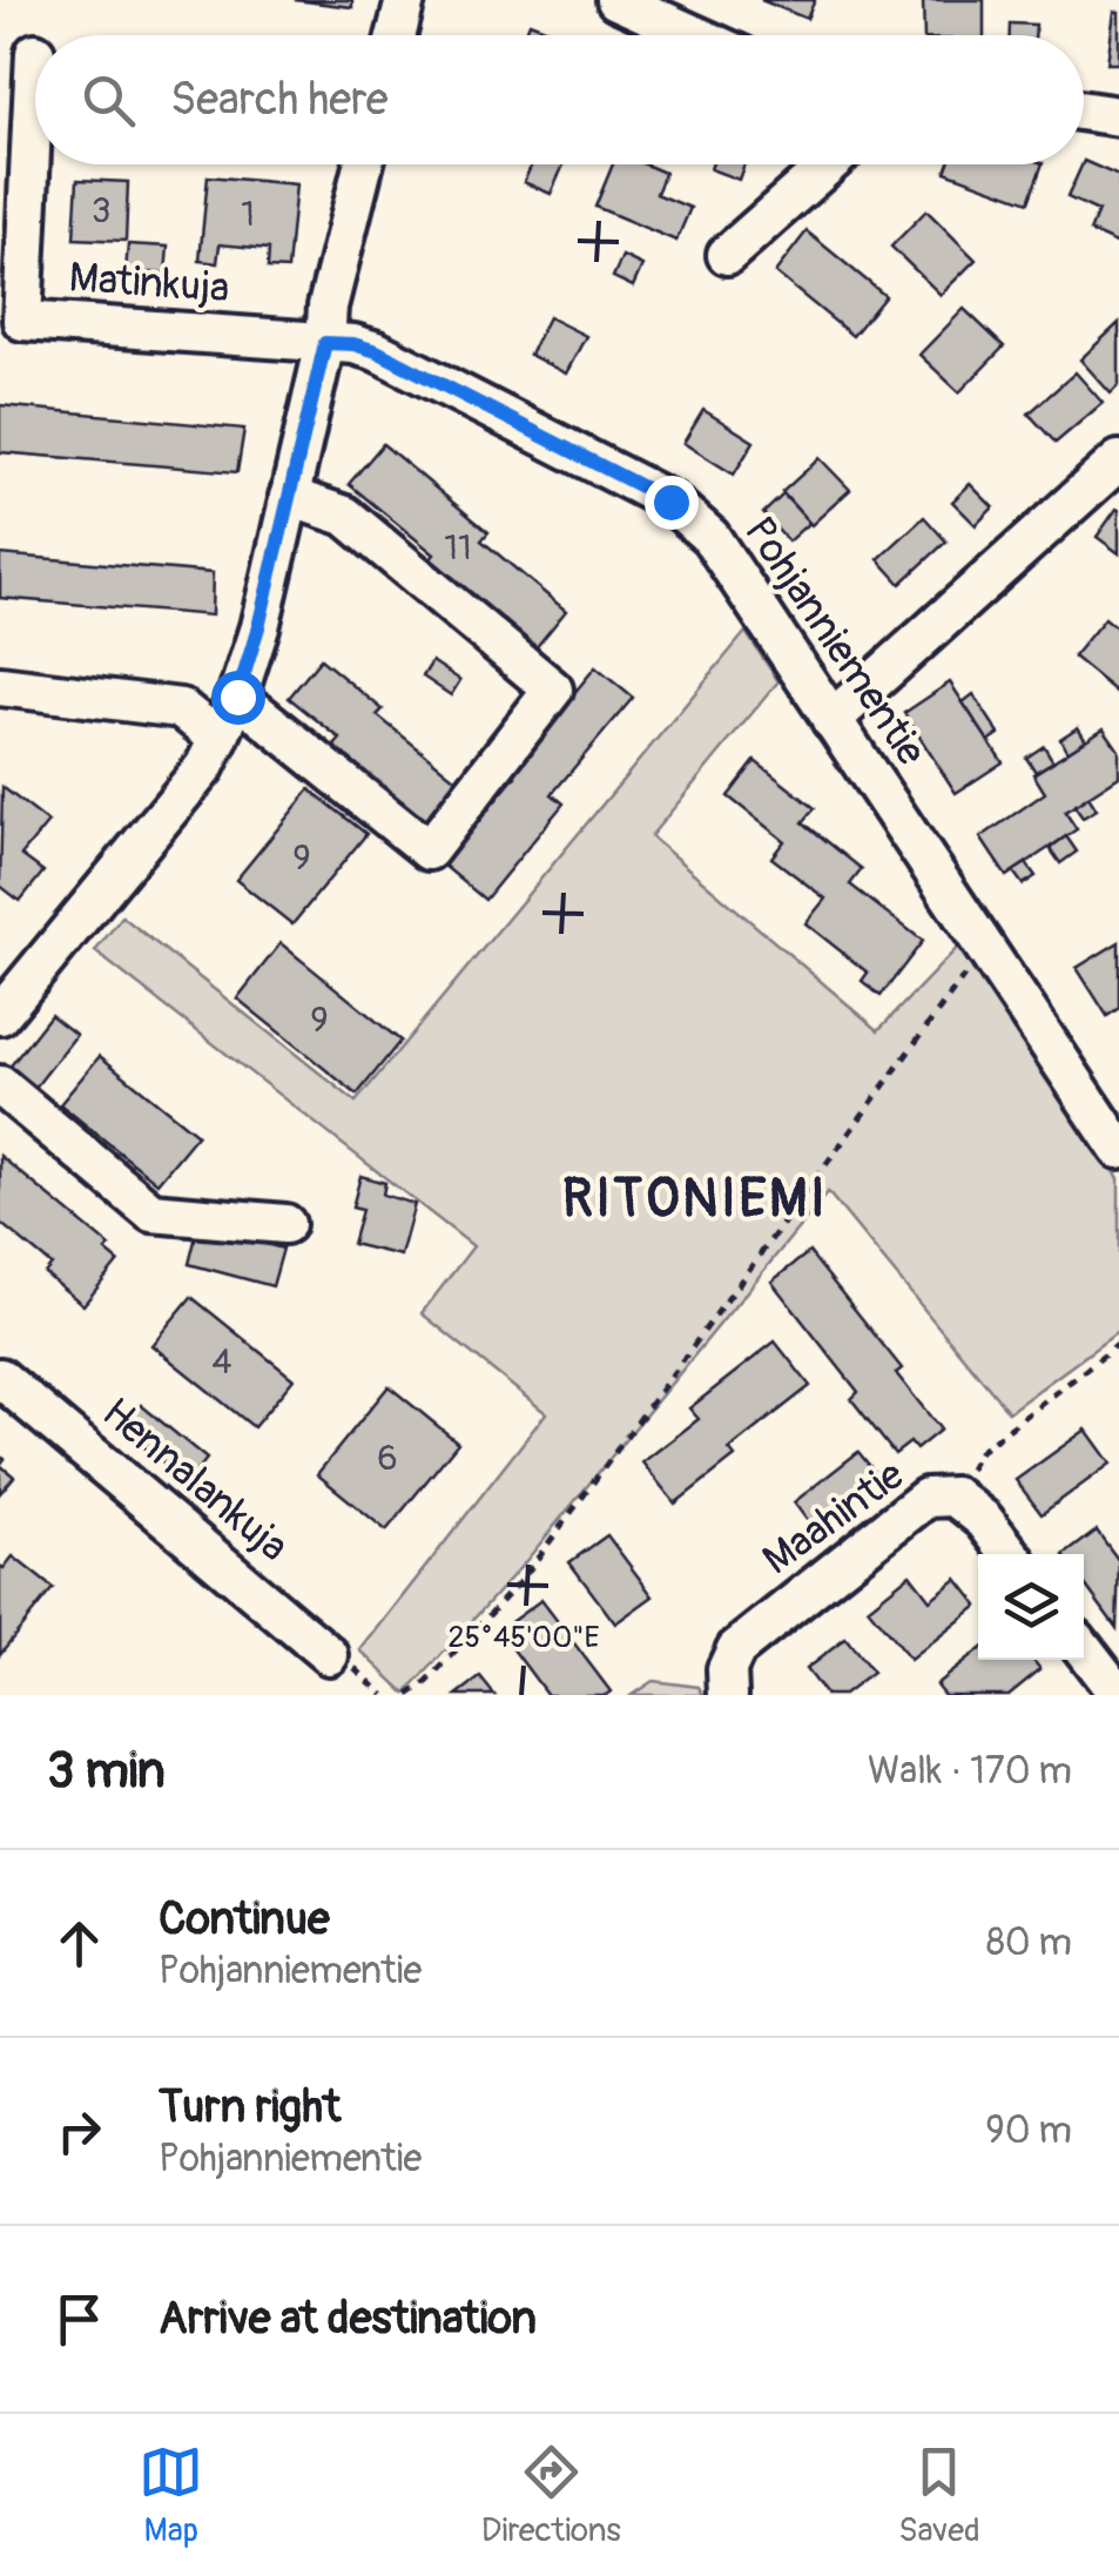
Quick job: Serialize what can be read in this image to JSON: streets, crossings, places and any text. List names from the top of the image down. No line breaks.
{"streets":{"street":["Matinkuja","Pohjanniementie","Hennalankuja","Maahintie"]},"crossings":[["Matinkuja","Pohjanniementie"]],"districts":["RITONIEMI"],"house_numbers":["3","1","11","9","9","4","6"],"page":{"search":"Search here","heading":["3 min","Walk · 170 m"],"list":[["Continue","Pohjanniementie","80 m"],["Turn right","Pohjanniementie","90 m"],"Arrive at destination"],"nav":["Map","Directions","Saved"]},"coordinates":["25°45'00\"E"]}
